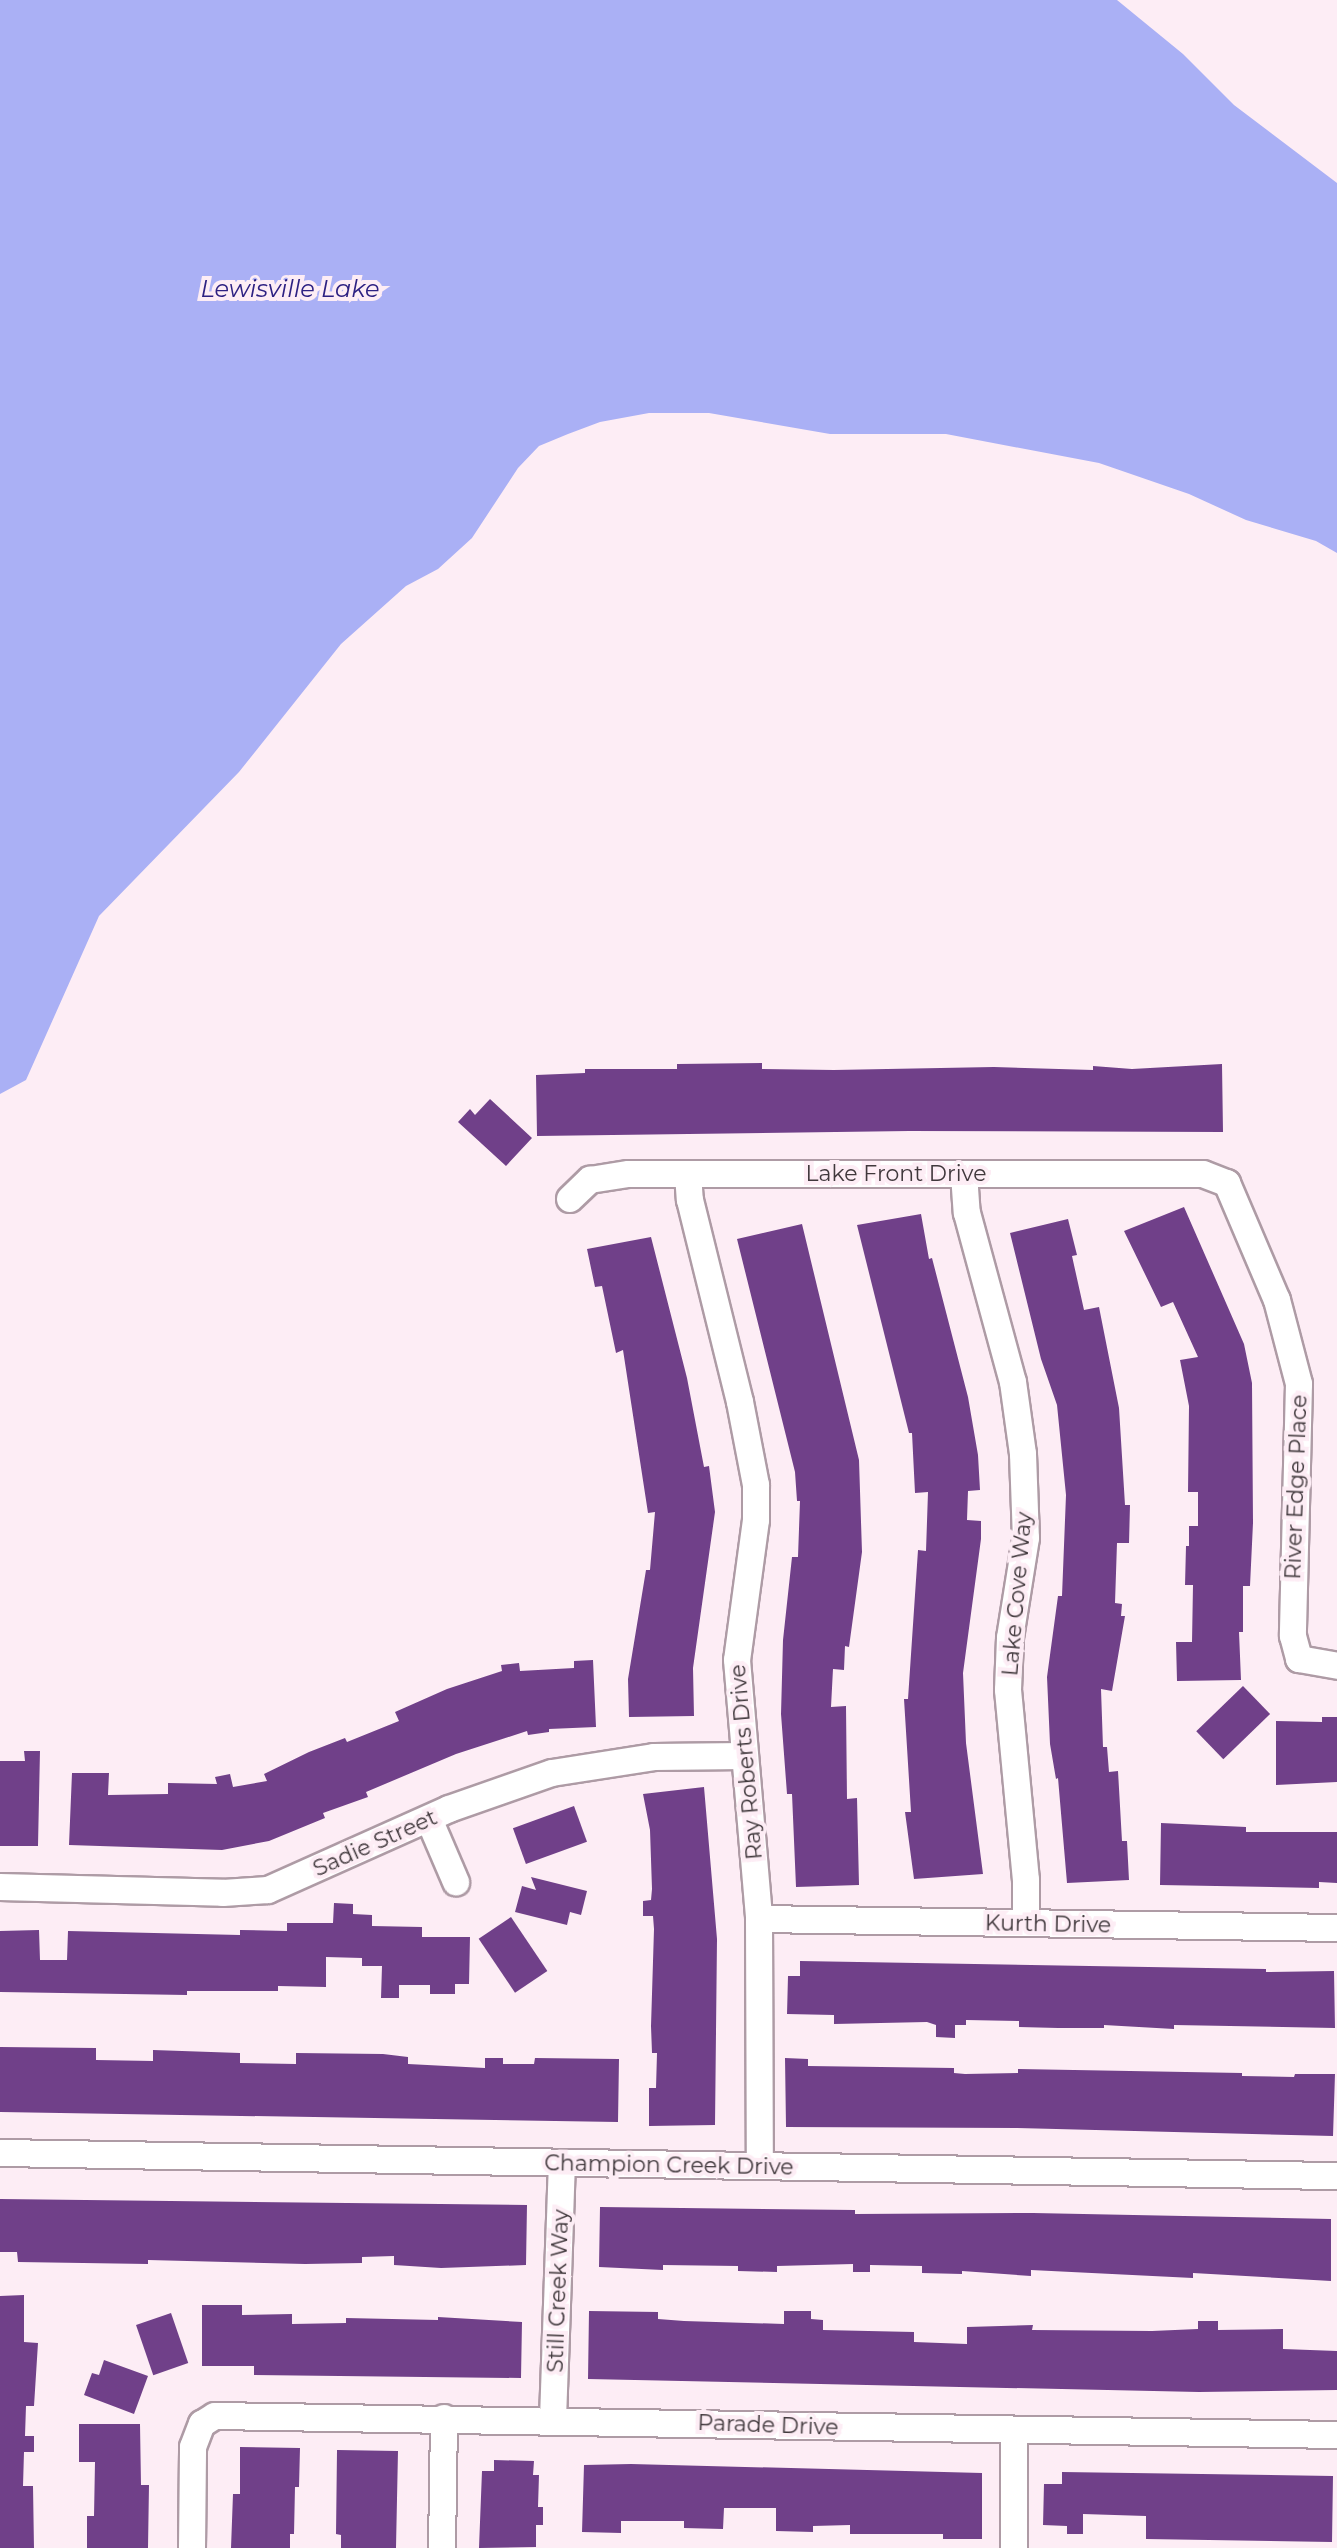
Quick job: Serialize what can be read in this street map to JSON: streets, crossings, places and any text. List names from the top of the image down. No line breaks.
{"streets":{"street":["Lake Front Drive","River Edge Place","Lake Cove Way","Ray Roberts Drive","Sadie Street","Kurth Drive","Champion Creek Drive","Still Creek Way","Parade Drive"]},"crossings":[["Lake Front Drive","River Edge Place"],["Lake Front Drive","Lake Cove Way"],["Lake Front Drive","Ray Roberts Drive"],["Lake Cove Way","Kurth Drive"],["Ray Roberts Drive","Sadie Street"],["Ray Roberts Drive","Kurth Drive"],["Ray Roberts Drive","Champion Creek Drive"],["Champion Creek Drive","Still Creek Way"],["Still Creek Way","Parade Drive"]],"water":["Lewisville Lake"]}
